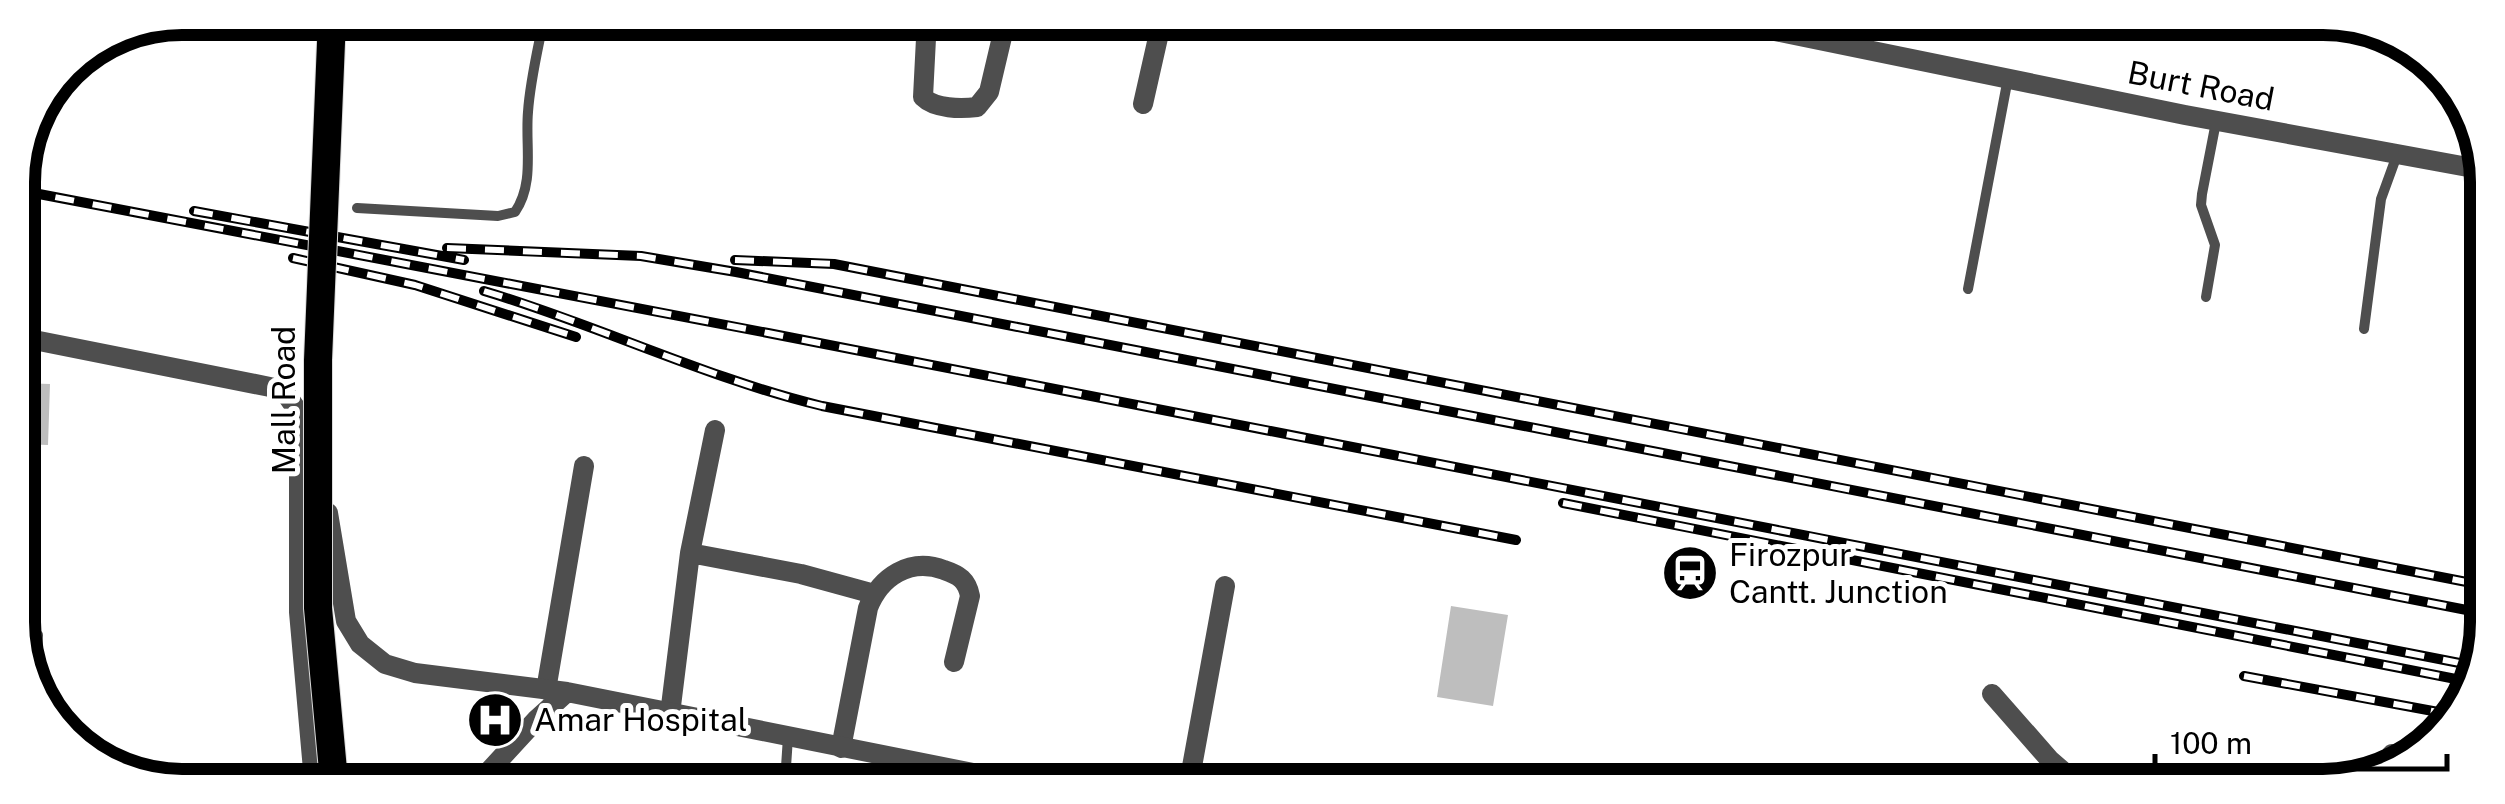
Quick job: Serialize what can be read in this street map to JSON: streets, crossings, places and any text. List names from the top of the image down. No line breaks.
{"streets":{"highway":["Mall Road"],"street":["Burt Road"]},"places":{"station":["Firozpur Cantt. Junction"],"hospital":["Amar Hospital"]},"scale_bar":"100 m"}
